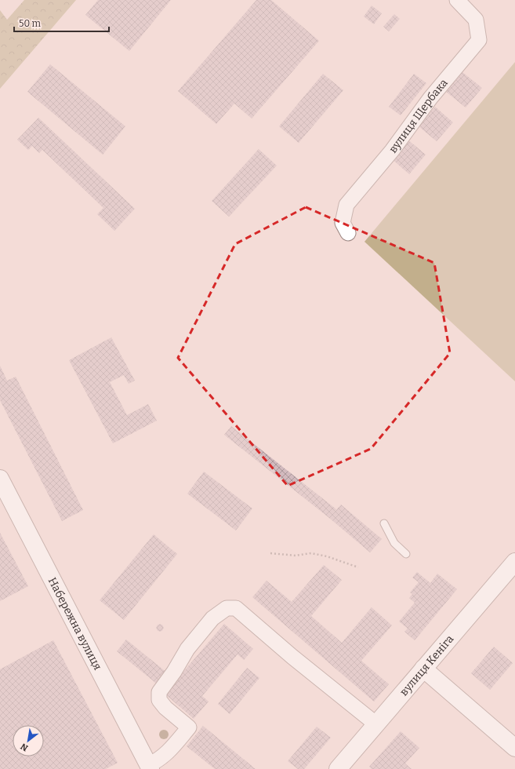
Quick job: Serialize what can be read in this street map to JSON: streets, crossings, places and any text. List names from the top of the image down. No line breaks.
{"streets":{"main road":["Набережна вулиця","вулиця Кеніга"],"street":["вулиця Щербака"]},"scale_bar":"50 m","north":"bottom left"}
